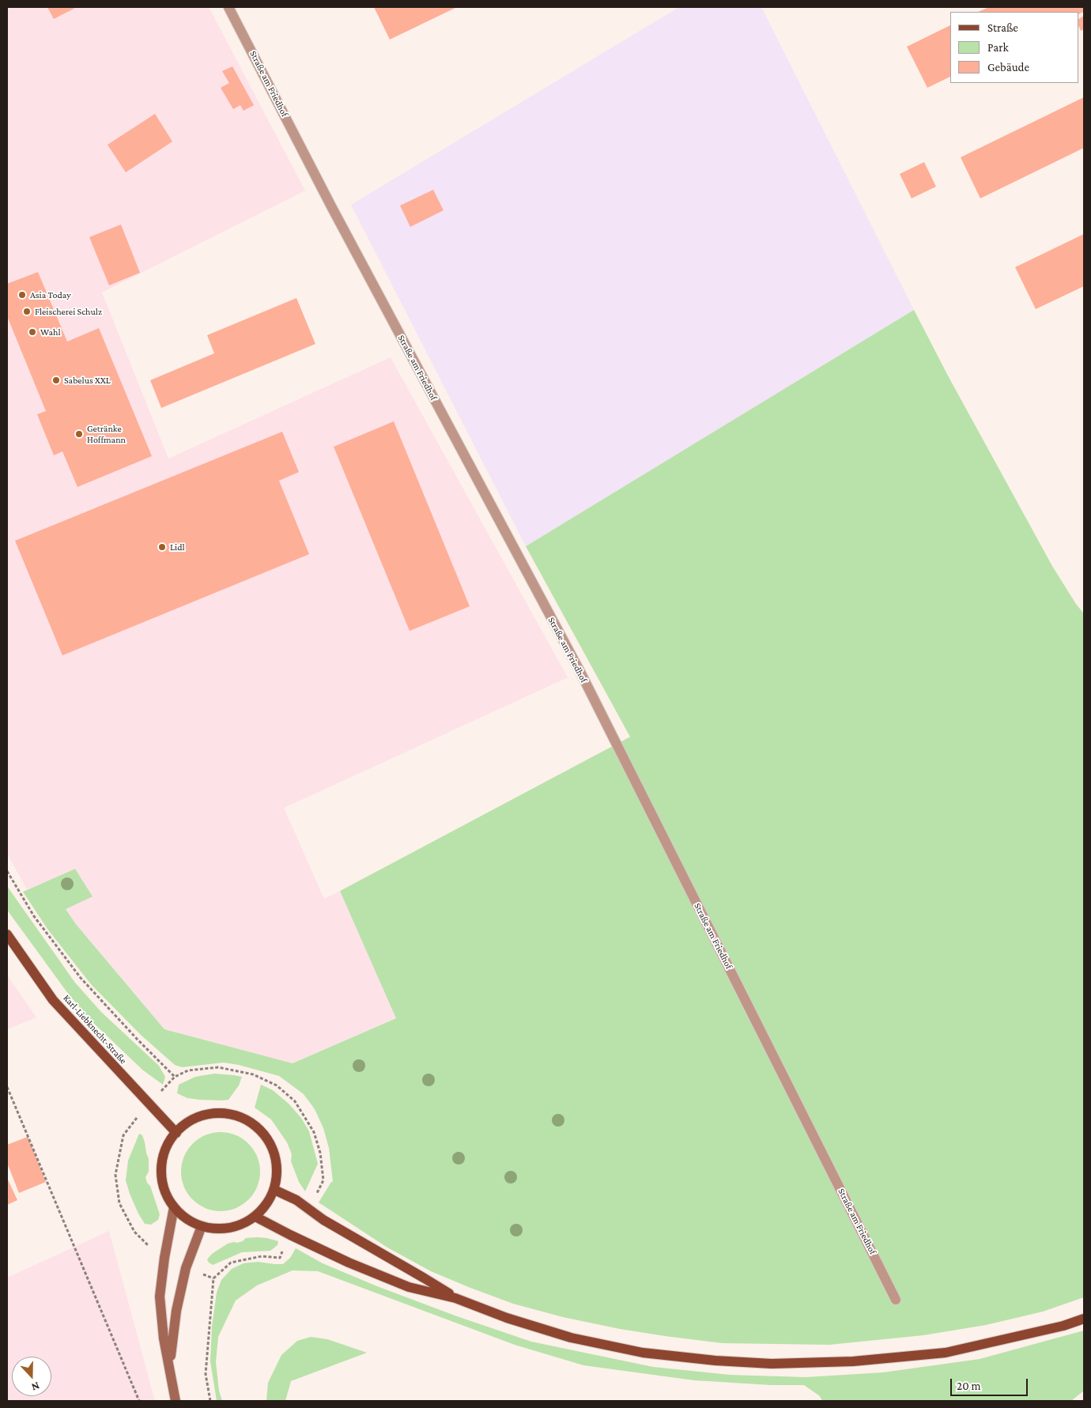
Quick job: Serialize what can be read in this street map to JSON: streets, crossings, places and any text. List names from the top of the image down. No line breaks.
{"streets":{"main road":["Karl-Liebknecht-Straße"],"lane":["Straße am Friedhof"]},"places":["Asia Today","Fleischerei Schulz","Wahl","Sabelus XXL","Getränke Hoffmann","Lidl"],"legend":["Straße","Park","Gebäude"],"scale_bar":"20 m","north":"bottom"}
